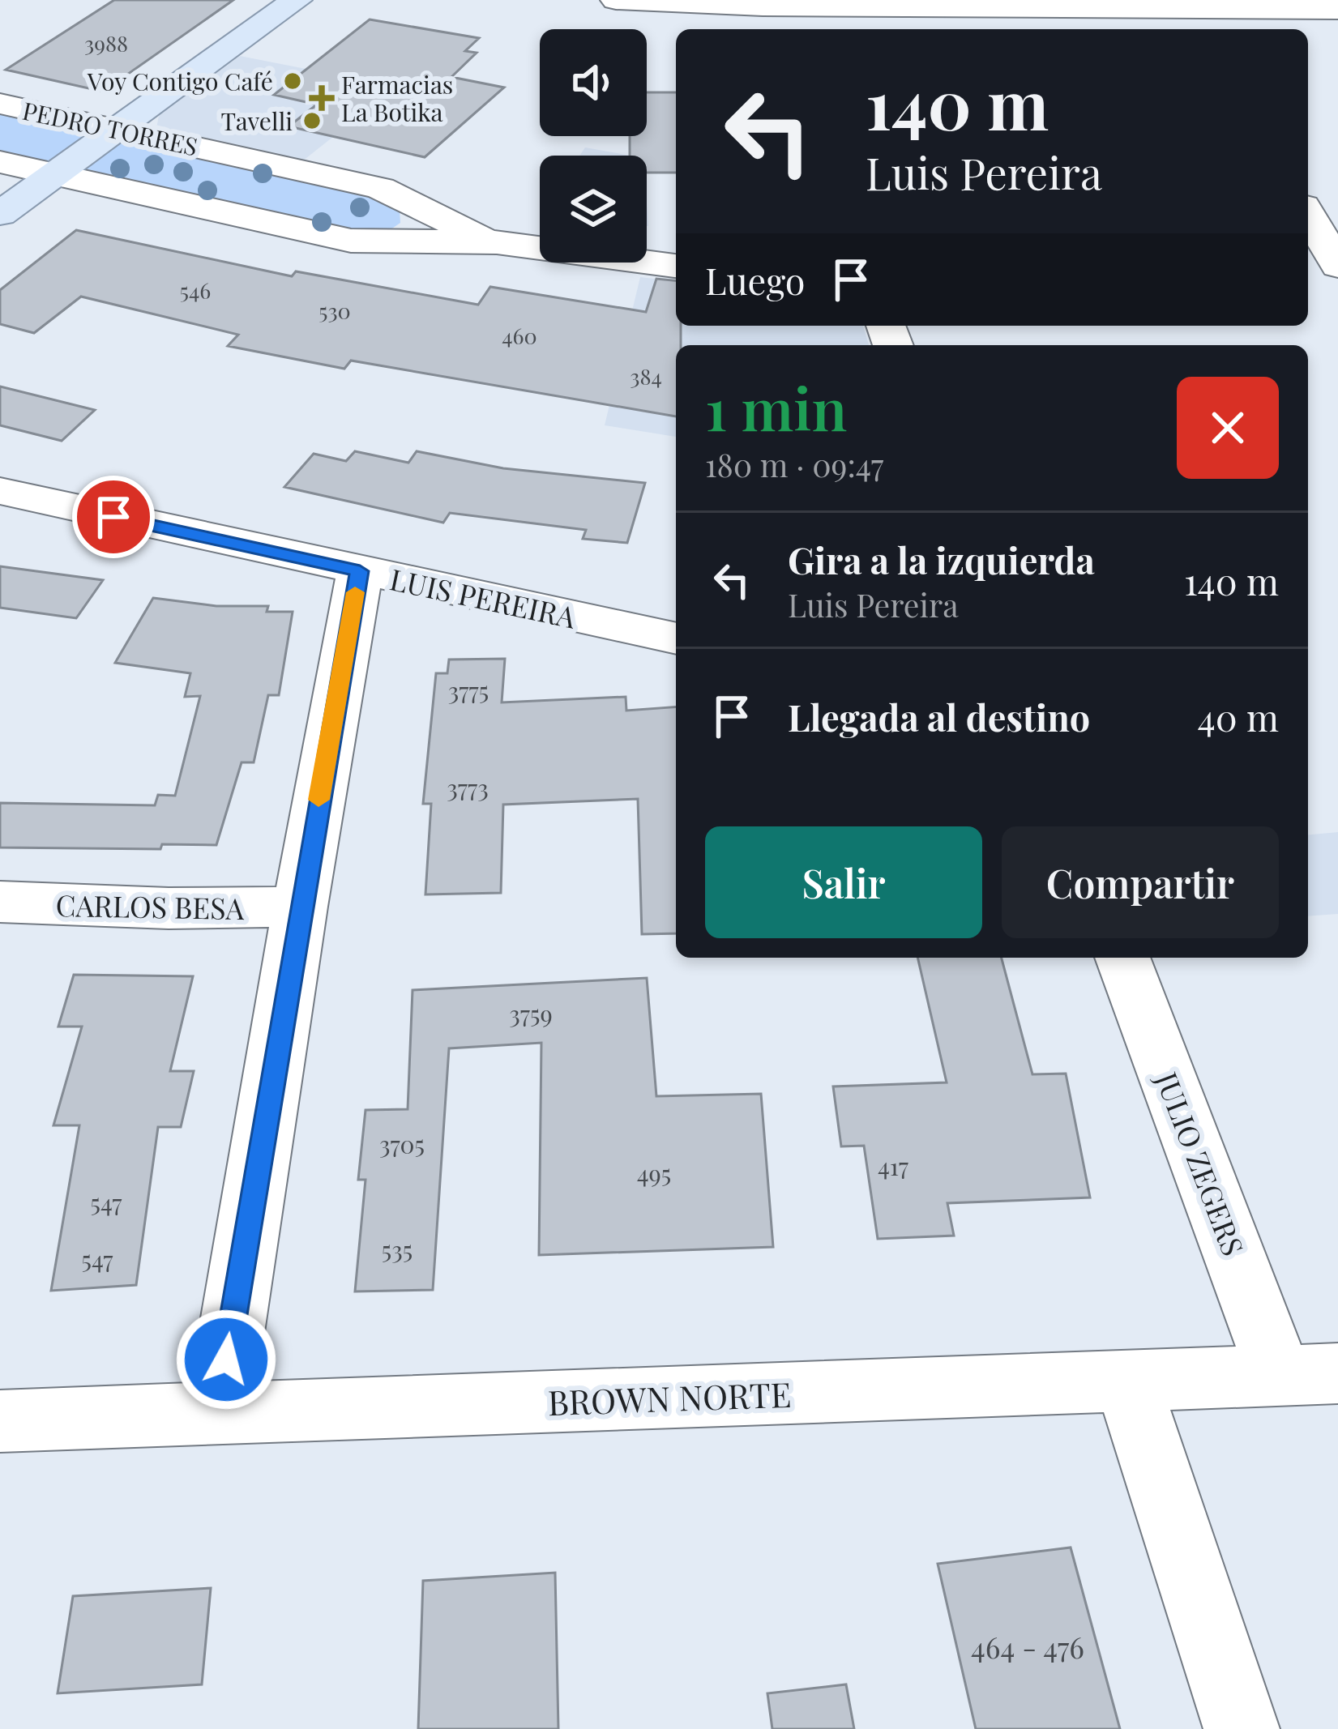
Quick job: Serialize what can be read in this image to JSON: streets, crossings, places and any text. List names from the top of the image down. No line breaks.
{"streets":{"street":["PEDRO TORRES","LUIS PEREIRA","CARLOS BESA","JULIO ZEGERS","BROWN NORTE"]},"crossings":[["JULIO ZEGERS","BROWN NORTE"]],"places":{"other":["Voy Contigo Café","Tavelli"],"health":["Farmacias La Botika"]},"house_numbers":["3988","546","530","460","384","3775","3773","3759","3705","417","495","547","535","547","464 - 476"],"page":{"turn":["140 m","Luis Pereira"],"then":"Luego","heading":["1 min","180 m · 09:47"],"list":[{"name":"Gira a la izquierda","note":"Luis Pereira","value":"140 m"},{"name":"Llegada al destino","value":"40 m"}],"buttons":["Salir","Compartir"]}}
